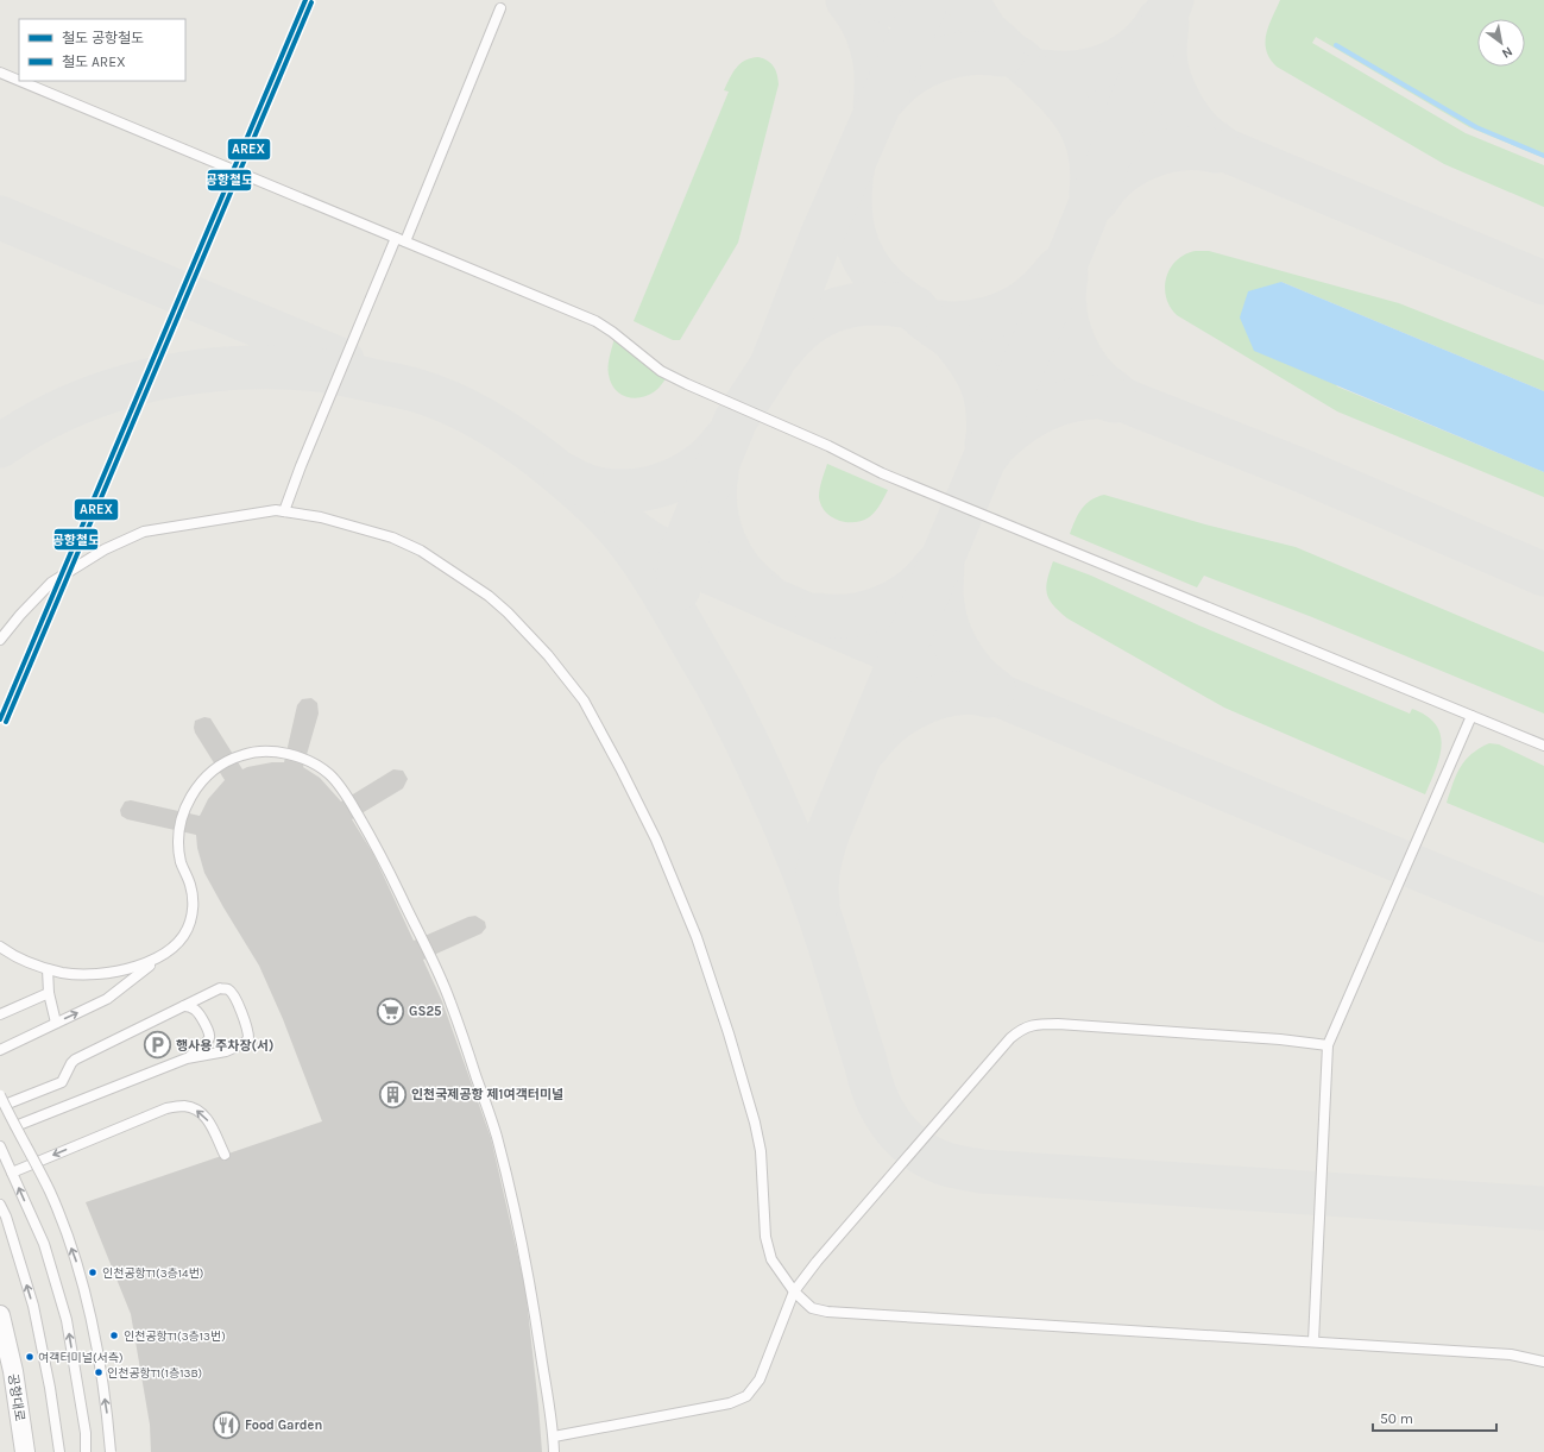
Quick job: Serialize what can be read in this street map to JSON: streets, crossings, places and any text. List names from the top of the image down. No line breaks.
{"streets":{"street":["공항대로"]},"places":{"supermarket":["GS25"],"parking":["행사용 주차장(서)"],"building":["인천국제공항 제1여객터미널"],"other":["인천공항T1(3층14번)","인천공항T1(3층13번)","여객터미널(서측)","인천공항T1(1층13B)"],"restaurant":["Food Garden"]},"lines":["rail line 공항철도","rail line AREX"],"legend":["철도 공항철도","철도 AREX"],"scale_bar":"50 m","north":"bottom right"}
